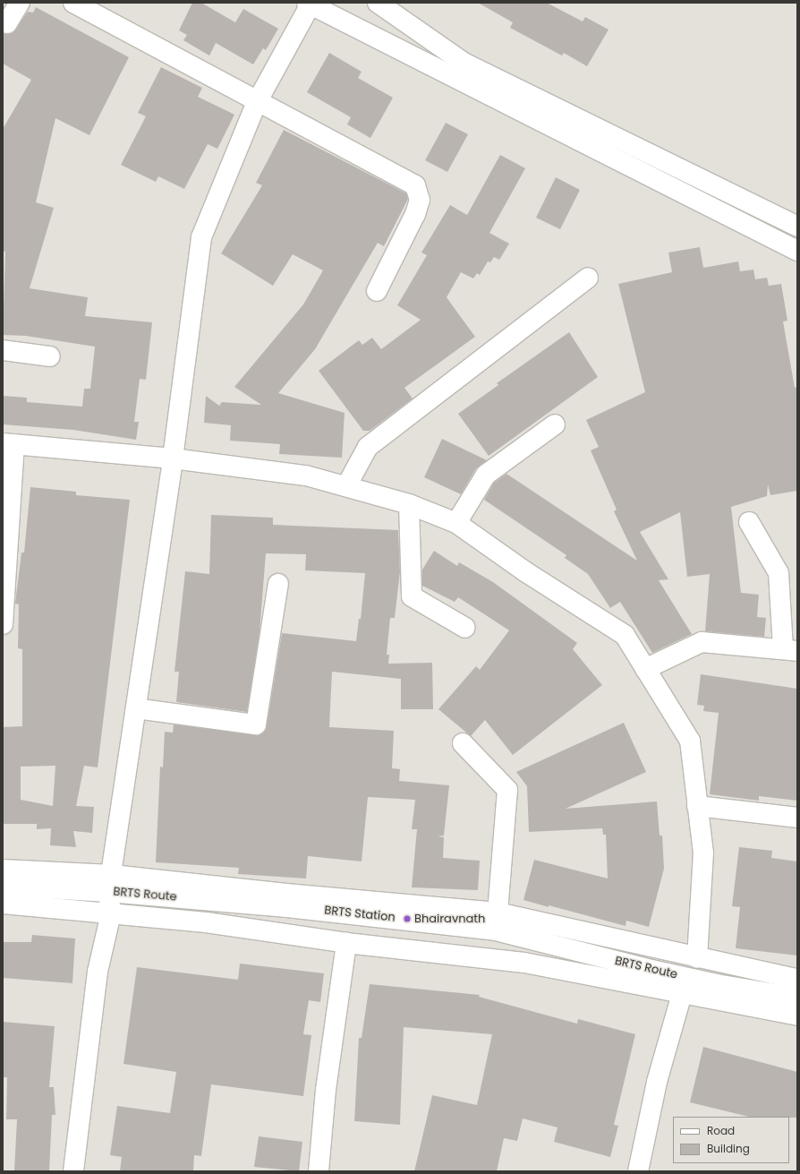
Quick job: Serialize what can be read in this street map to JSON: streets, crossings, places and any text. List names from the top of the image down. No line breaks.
{"streets":{"street":["BRTS Route","BRTS Station"]},"crossings":[["BRTS Route","BRTS Station"]],"places":["Bhairavnath"],"legend":["Road","Building"]}
